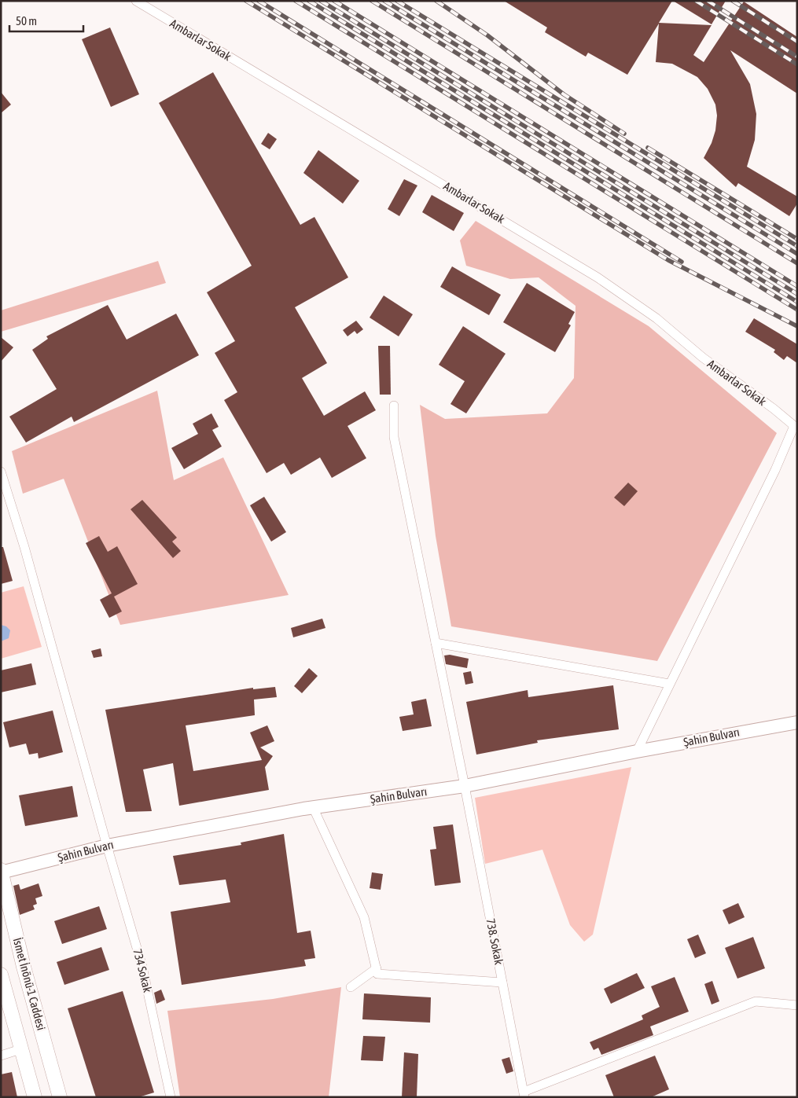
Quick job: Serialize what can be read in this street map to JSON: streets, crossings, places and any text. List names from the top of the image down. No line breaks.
{"streets":{"main road":["İsmet İnönü-1 Caddesi"],"street":["Ambarlar Sokak","Şahin Bulvarı","738. Sokak","734 Sokak"]},"crossings":[["Şahin Bulvarı","738. Sokak"],["Şahin Bulvarı","734 Sokak"],["Şahin Bulvarı","İsmet İnönü-1 Caddesi"]],"scale_bar":"50 m"}
